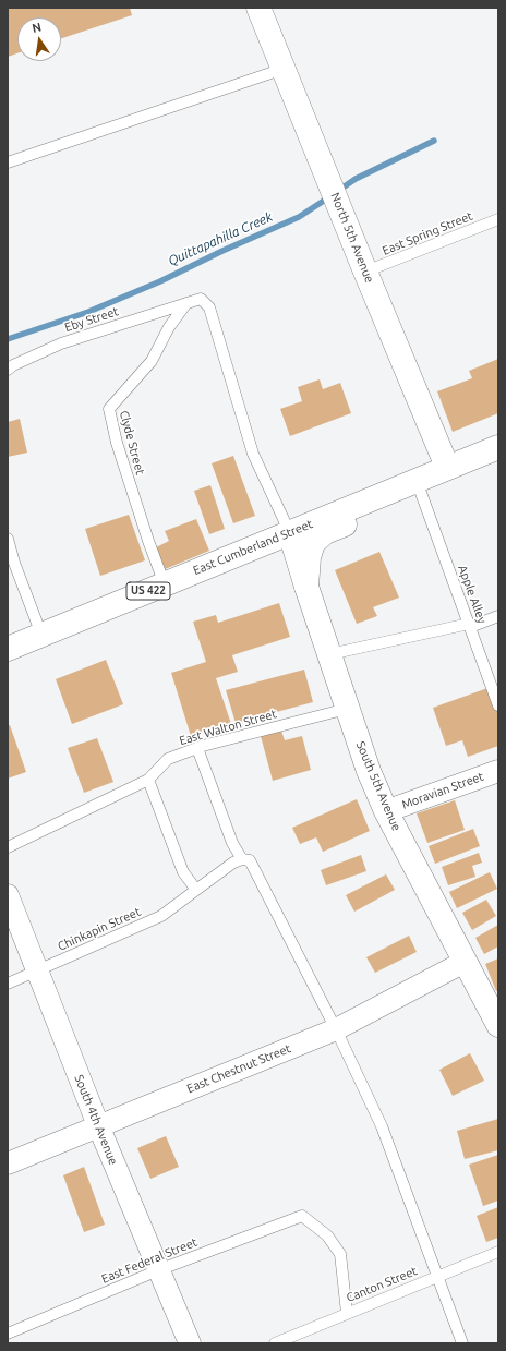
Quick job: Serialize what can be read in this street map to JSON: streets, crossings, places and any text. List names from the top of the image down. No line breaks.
{"streets":{"main road":["North 5th Avenue","East Cumberland Street","US 422","South 5th Avenue"],"street":["Moravian Street","East Chestnut Street","South 4th Avenue"],"lane":["East Spring Street","Eby Street","Clyde Street","Apple Alley","East Walton Street","Chinkapin Street","East Federal Street","Canton Street"]},"crossings":[["East Spring Street","North 5th Avenue"],["North 5th Avenue","East Cumberland Street"],["Eby Street","Clyde Street"],["Eby Street","East Cumberland Street"],["Eby Street","South 5th Avenue"],["Clyde Street","East Cumberland Street"],["East Cumberland Street","South 5th Avenue"],["East Walton Street","South 5th Avenue"],["South 5th Avenue","Moravian Street"],["South 5th Avenue","East Chestnut Street"],["Chinkapin Street","South 4th Avenue"],["East Chestnut Street","South 4th Avenue"],["South 4th Avenue","East Federal Street"],["East Federal Street","Canton Street"]],"water":["Quittapahilla Creek"],"north":"top"}
